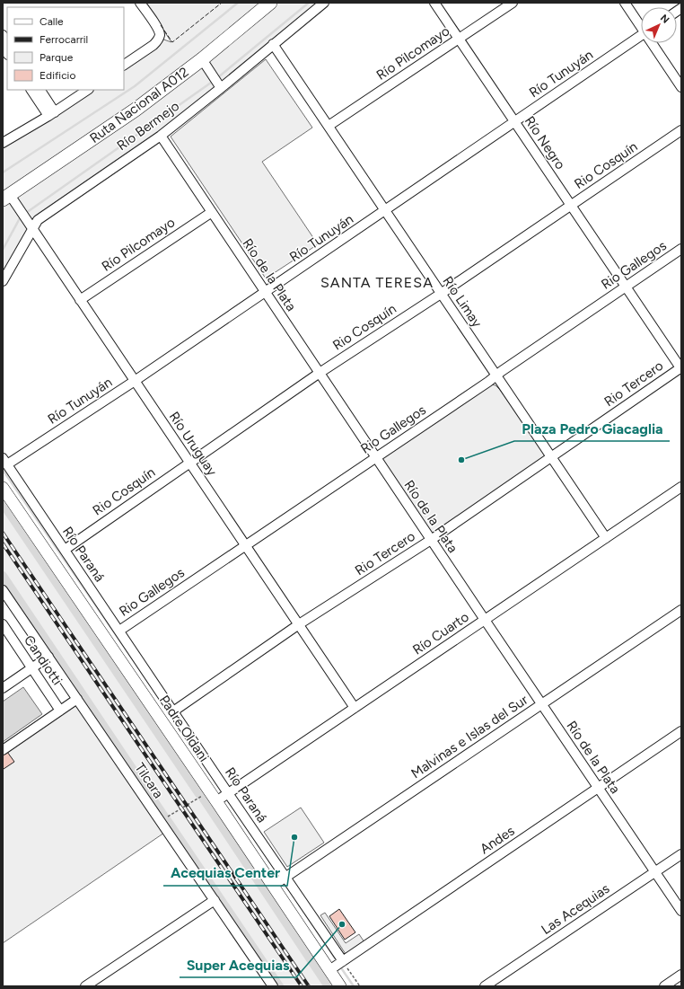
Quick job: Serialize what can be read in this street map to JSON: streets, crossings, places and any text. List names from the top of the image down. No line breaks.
{"streets":{"highway":["Ruta Nacional A012"],"main road":["Padre Oldani"],"street":["Río Pilcomayo","Río Tunuyán","Río Bermejo","Río Negro","Rio Cosquín","Rio Gallegos","Río de la Plata","Río Limay","Rio Tercero","Río Uruguay","Río Paraná","Río Cuarto","Candiotti","Malvinas e Islas del Sur","Tilcara","Andes","Las Acequias"]},"crossings":[["Río Pilcomayo","Río Negro"],["Río Pilcomayo","Río de la Plata"],["Río Pilcomayo","Río Limay"],["Río Pilcomayo","Río Uruguay"],["Río Tunuyán","Río Negro"],["Río Tunuyán","Río de la Plata"],["Río Tunuyán","Río Limay"],["Río Tunuyán","Río Uruguay"],["Río Tunuyán","Río Paraná"],["Ruta Nacional A012","Río Uruguay"],["Río Bermejo","Río de la Plata"],["Río Bermejo","Río Limay"],["Río Bermejo","Río Uruguay"],["Río Negro","Rio Cosquín"],["Río Negro","Rio Gallegos"],["Río Negro","Rio Tercero"],["Rio Cosquín","Río de la Plata"],["Rio Cosquín","Río Limay"],["Rio Cosquín","Río Uruguay"],["Rio Cosquín","Río Paraná"],["Rio Gallegos","Río de la Plata"],["Rio Gallegos","Río Limay"],["Rio Gallegos","Río Uruguay"],["Rio Gallegos","Río Paraná"],["Río de la Plata","Rio Tercero"],["Río de la Plata","Río Cuarto"],["Río de la Plata","Malvinas e Islas del Sur"],["Río de la Plata","Andes"],["Río de la Plata","Las Acequias"],["Río Limay","Rio Tercero"],["Río Limay","Río Cuarto"],["Rio Tercero","Río Uruguay"],["Rio Tercero","Río Paraná"],["Río Uruguay","Río Cuarto"],["Río Paraná","Río Cuarto"],["Río Paraná","Malvinas e Islas del Sur"],["Río Paraná","Andes"],["Río Cuarto","Padre Oldani"],["Padre Oldani","Malvinas e Islas del Sur"],["Padre Oldani","Andes"]],"districts":["SANTA TERESA"],"places":["Plaza Pedro Giacaglia","Acequias Center","Super Acequias"],"legend":["Calle","Ferrocarril","Parque","Edificio"],"north":"top right"}
